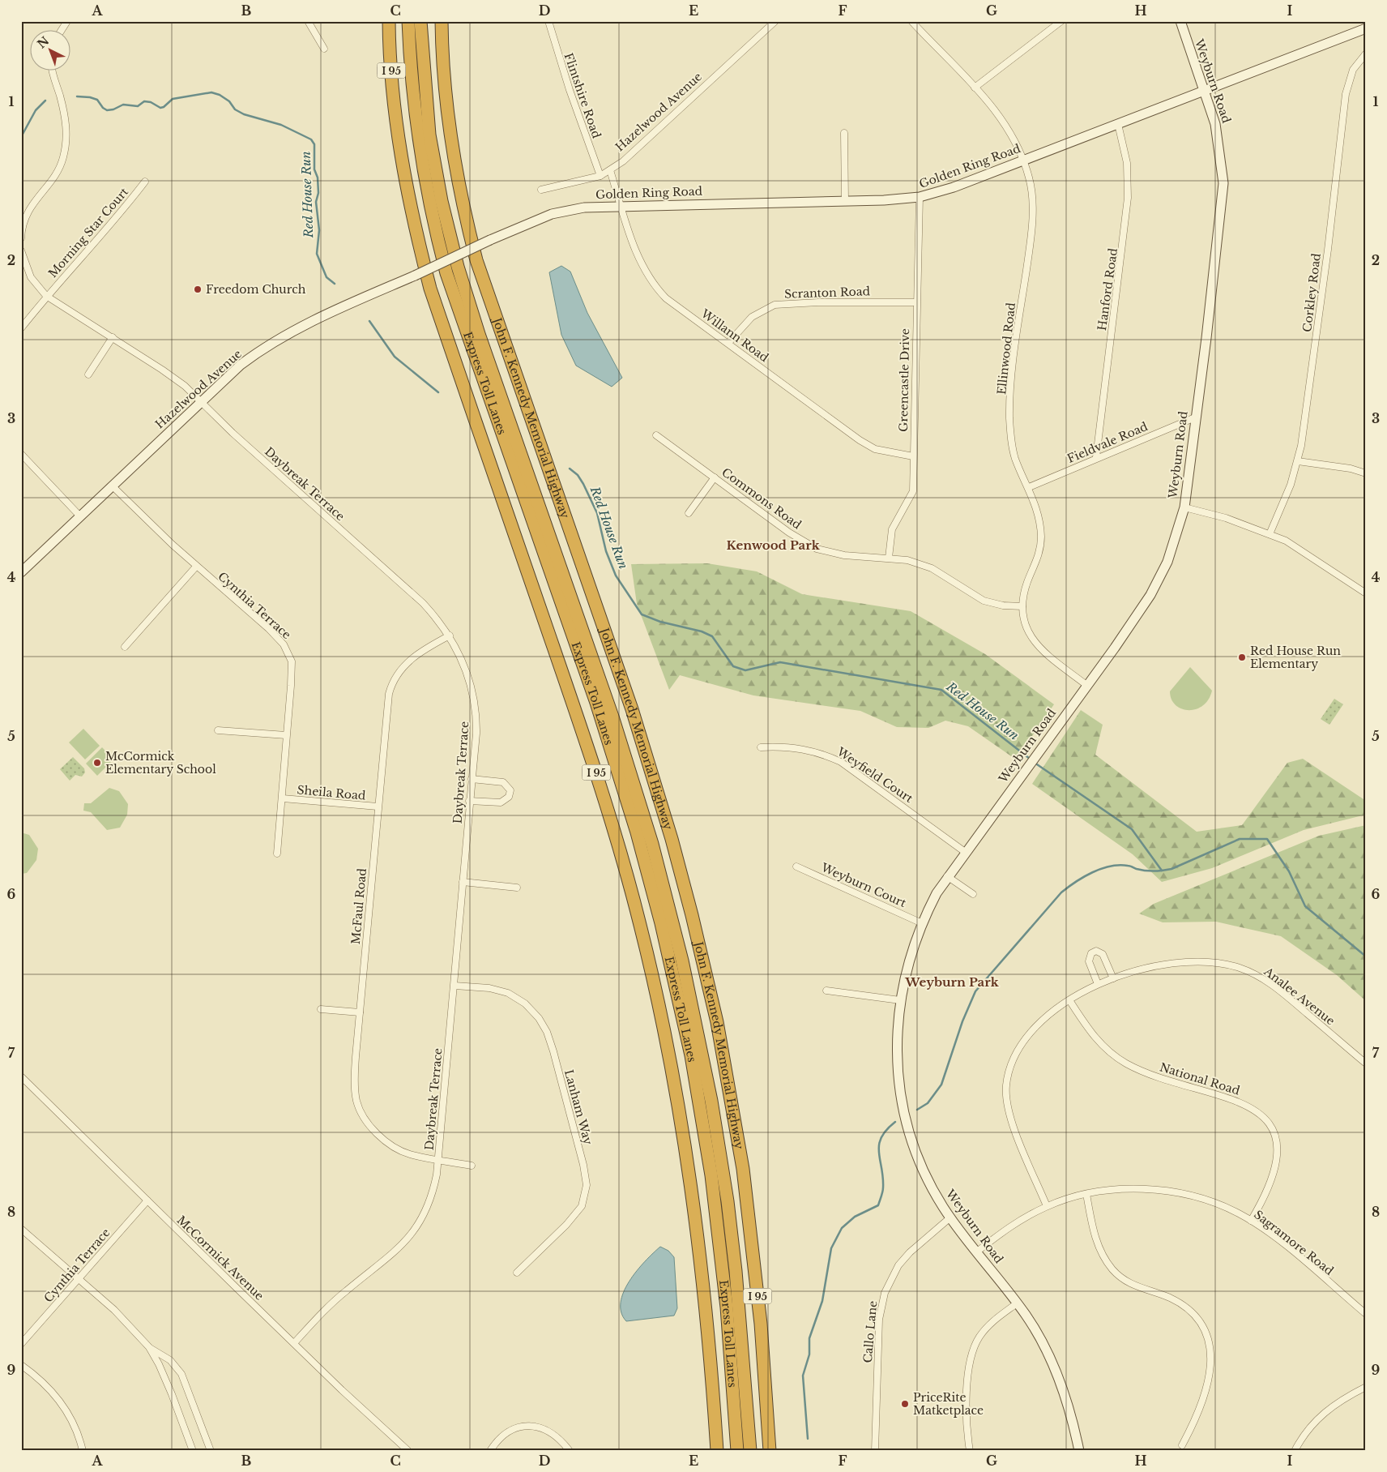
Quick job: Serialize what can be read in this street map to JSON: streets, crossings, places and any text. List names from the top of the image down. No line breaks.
{"streets":{"highway":["I 95","Express Toll Lanes","John F. Kennedy Memorial Highway"],"street":["Weyburn Road","Flintshire Road","Hazelwood Avenue","Golden Ring Road","Morning Star Court","Hanford Road","Scranton Road","Corkley Road","Willann Road","Ellinwood Road","Greencastle Drive","Fieldvale Road","Daybreak Terrace","Commons Road","Cynthia Terrace","Weyfield Court","Sheila Road","Weyburn Court","McFaul Road","Analee Avenue","National Road","Lanham Way","Sagramore Road","McCormick Avenue","Callo Lane"]},"crossings":[["Weyburn Road","Golden Ring Road"],["Weyburn Road","Ellinwood Road"],["Weyburn Road","Fieldvale Road"],["Weyburn Road","Weyfield Court"],["Weyburn Road","Weyburn Court"],["Weyburn Road","Sagramore Road"],["Weyburn Road","Callo Lane"],["Flintshire Road","Hazelwood Avenue"],["Hazelwood Avenue","Golden Ring Road"],["Hazelwood Avenue","Willann Road"],["Hazelwood Avenue","Daybreak Terrace"],["Hazelwood Avenue","Cynthia Terrace"],["Golden Ring Road","Hanford Road"],["Golden Ring Road","Willann Road"],["Golden Ring Road","Ellinwood Road"],["Golden Ring Road","Greencastle Drive"],["Morning Star Court","Daybreak Terrace"],["Hanford Road","Fieldvale Road"],["Scranton Road","Willann Road"],["Scranton Road","Greencastle Drive"],["Willann Road","Greencastle Drive"],["Ellinwood Road","Fieldvale Road"],["Ellinwood Road","Commons Road"],["Greencastle Drive","Commons Road"],["Daybreak Terrace","McFaul Road"],["Daybreak Terrace","Lanham Way"],["Daybreak Terrace","McCormick Avenue"],["Cynthia Terrace","Sheila Road"],["Cynthia Terrace","McCormick Avenue"],["Sheila Road","McFaul Road"],["Analee Avenue","National Road"],["Analee Avenue","Sagramore Road"],["National Road","Sagramore Road"]],"districts":["Kenwood Park","Weyburn Park"],"water":["Red House Run"],"places":["Freedom Church","Red House Run Elementary","McCormick Elementary School","PriceRite Matketplace"],"north":"top left","grid":{"columns":["A","B","C","D","E","F","G","H","I"],"rows":["1","2","3","4","5","6","7","8","9"]}}
